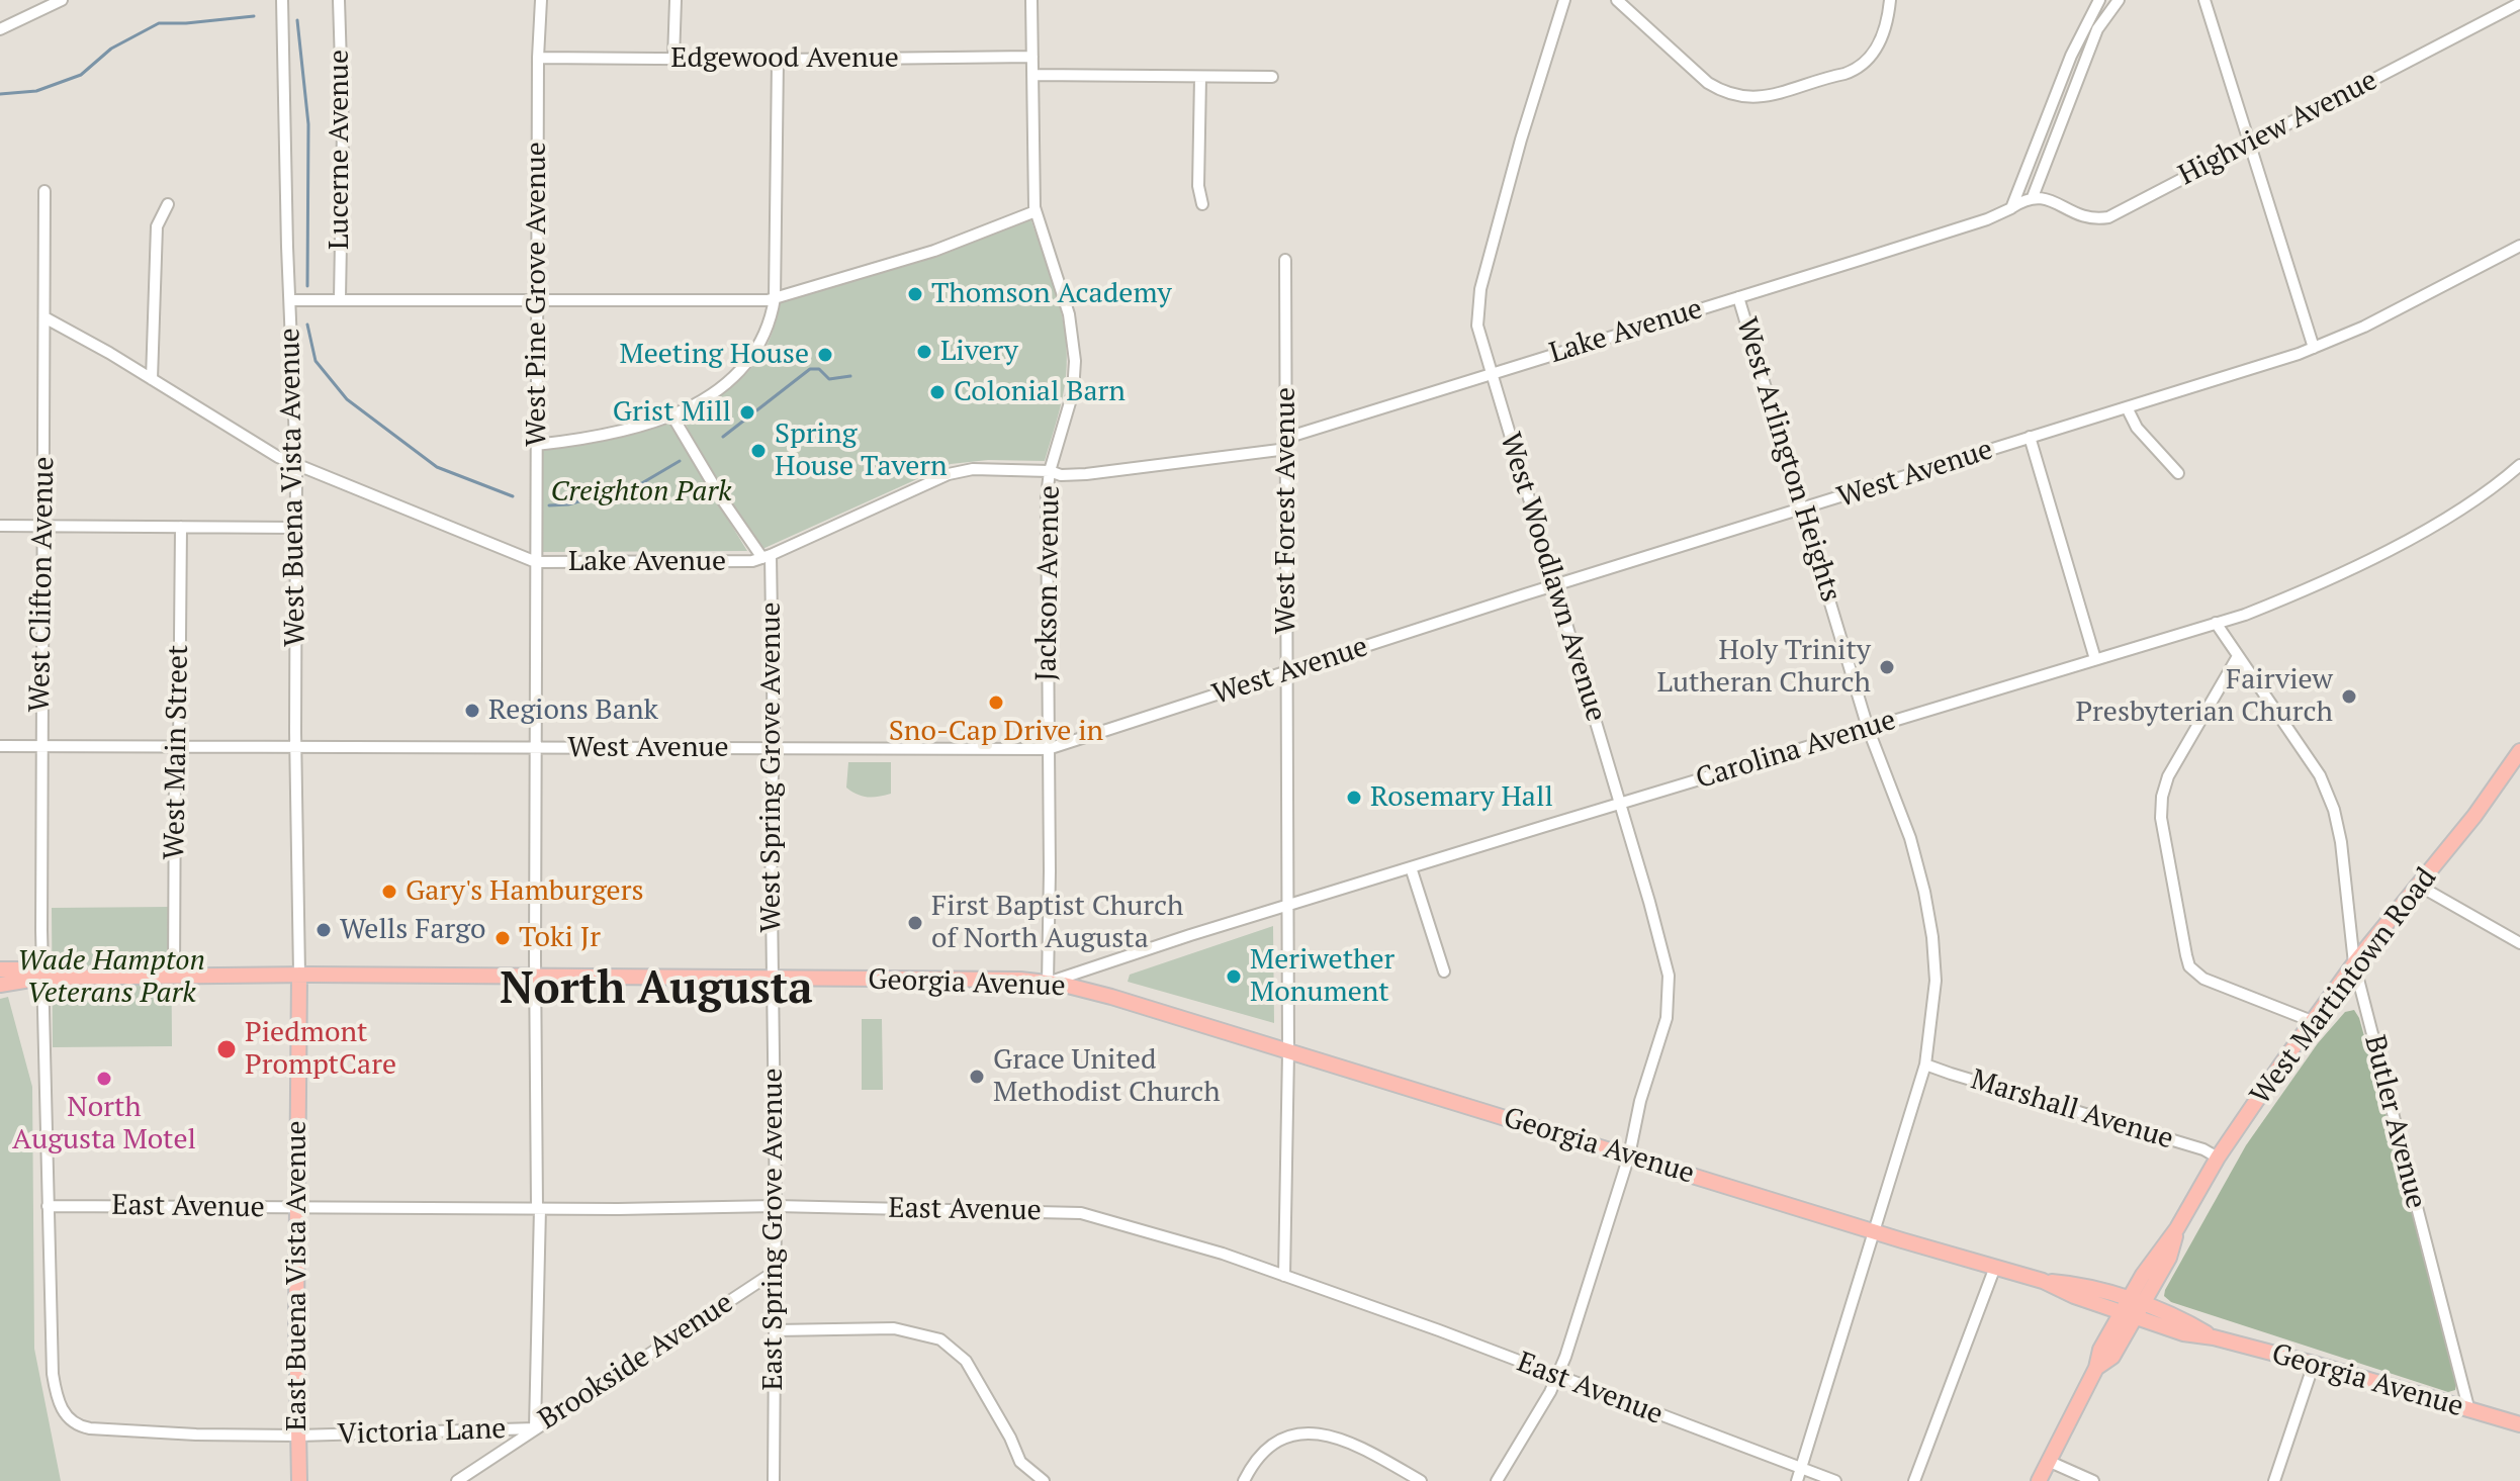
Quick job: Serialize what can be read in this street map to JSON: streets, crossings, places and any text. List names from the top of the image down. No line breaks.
{"streets":{"main road":["Georgia Avenue","West Martintown Road","East Buena Vista Avenue"],"street":["Edgewood Avenue","Highview Avenue","Lucerne Avenue","West Pine Grove Avenue","Lake Avenue","West Arlington Heights","West Avenue","West Buena Vista Avenue","West Forest Avenue","West Woodlawn Avenue","Jackson Avenue","West Clifton Avenue","Carolina Avenue","West Main Street","West Spring Grove Avenue","Marshall Avenue","Butler Avenue","East Avenue","East Spring Grove Avenue","Brookside Avenue","Victoria Lane"]},"crossings":[["Edgewood Avenue","West Pine Grove Avenue"],["Edgewood Avenue","Jackson Avenue"],["Highview Avenue","Lake Avenue"],["West Pine Grove Avenue","Lake Avenue"],["West Pine Grove Avenue","West Avenue"],["West Pine Grove Avenue","Georgia Avenue"],["West Pine Grove Avenue","East Avenue"],["West Pine Grove Avenue","Brookside Avenue"],["West Pine Grove Avenue","Victoria Lane"],["Lake Avenue","West Arlington Heights"],["Lake Avenue","West Buena Vista Avenue"],["Lake Avenue","West Forest Avenue"],["Lake Avenue","West Woodlawn Avenue"],["Lake Avenue","Jackson Avenue"],["Lake Avenue","West Clifton Avenue"],["Lake Avenue","West Spring Grove Avenue"],["West Arlington Heights","West Avenue"],["West Arlington Heights","Carolina Avenue"],["West Arlington Heights","Georgia Avenue"],["West Arlington Heights","Marshall Avenue"],["West Arlington Heights","East Avenue"],["West Avenue","West Buena Vista Avenue"],["West Avenue","West Forest Avenue"],["West Avenue","West Woodlawn Avenue"],["West Avenue","Jackson Avenue"],["West Avenue","West Clifton Avenue"],["West Avenue","West Main Street"],["West Avenue","West Spring Grove Avenue"],["West Buena Vista Avenue","Georgia Avenue"],["West Buena Vista Avenue","East Buena Vista Avenue"],["West Forest Avenue","Carolina Avenue"],["West Forest Avenue","Georgia Avenue"],["West Forest Avenue","East Avenue"],["West Woodlawn Avenue","Carolina Avenue"],["West Woodlawn Avenue","Georgia Avenue"],["West Woodlawn Avenue","East Avenue"],["Jackson Avenue","Carolina Avenue"],["Jackson Avenue","Georgia Avenue"],["West Clifton Avenue","Georgia Avenue"],["West Clifton Avenue","East Avenue"],["West Clifton Avenue","Victoria Lane"],["Carolina Avenue","Georgia Avenue"],["Carolina Avenue","Butler Avenue"],["West Main Street","Georgia Avenue"],["West Spring Grove Avenue","Georgia Avenue"],["West Spring Grove Avenue","East Spring Grove Avenue"],["Georgia Avenue","West Martintown Road"],["Georgia Avenue","Butler Avenue"],["Georgia Avenue","East Spring Grove Avenue"],["Georgia Avenue","East Buena Vista Avenue"],["West Martintown Road","Marshall Avenue"],["West Martintown Road","Butler Avenue"],["East Avenue","East Spring Grove Avenue"],["East Avenue","East Buena Vista Avenue"],["East Spring Grove Avenue","Brookside Avenue"],["East Buena Vista Avenue","Victoria Lane"],["Brookside Avenue","Victoria Lane"]],"districts":["North Augusta"],"parks":["Creighton Park","Wade Hampton Veterans Park"],"places":["Thomson Academy","Livery","Meeting House","Colonial Barn","Grist Mill","Spring House Tavern","Holy Trinity Lutheran Church","Fairview Presbyterian Church","Sno-Cap Drive in","Regions Bank","Rosemary Hall","Gary's Hamburgers","First Baptist Church of North Augusta","Wells Fargo","Toki Jr","Meriwether Monument","Piedmont PromptCare","Grace United Methodist Church","North Augusta Motel"]}
